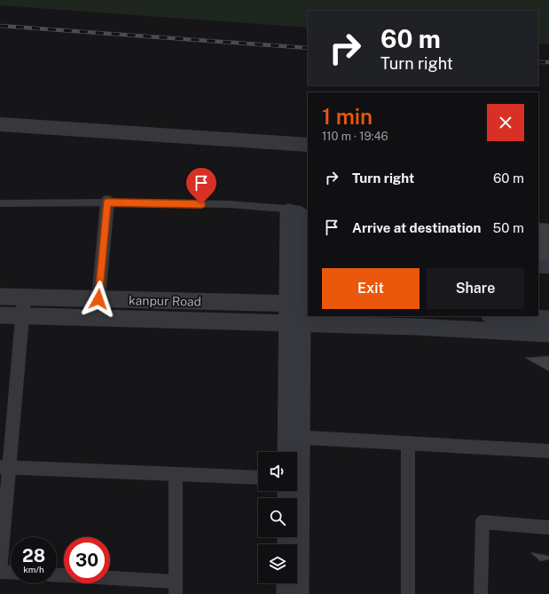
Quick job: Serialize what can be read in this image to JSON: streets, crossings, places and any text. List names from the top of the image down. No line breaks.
{"streets":{"street":["kanpur Road"]},"page":{"turn":["60 m","Turn right"],"heading":["1 min","110 m · 19:46"],"list":[{"name":"Turn right","value":"60 m"},{"name":"Arrive at destination","value":"50 m"}],"buttons":["Exit","Share"],"speed":"28 km/h","limit":"30"}}
